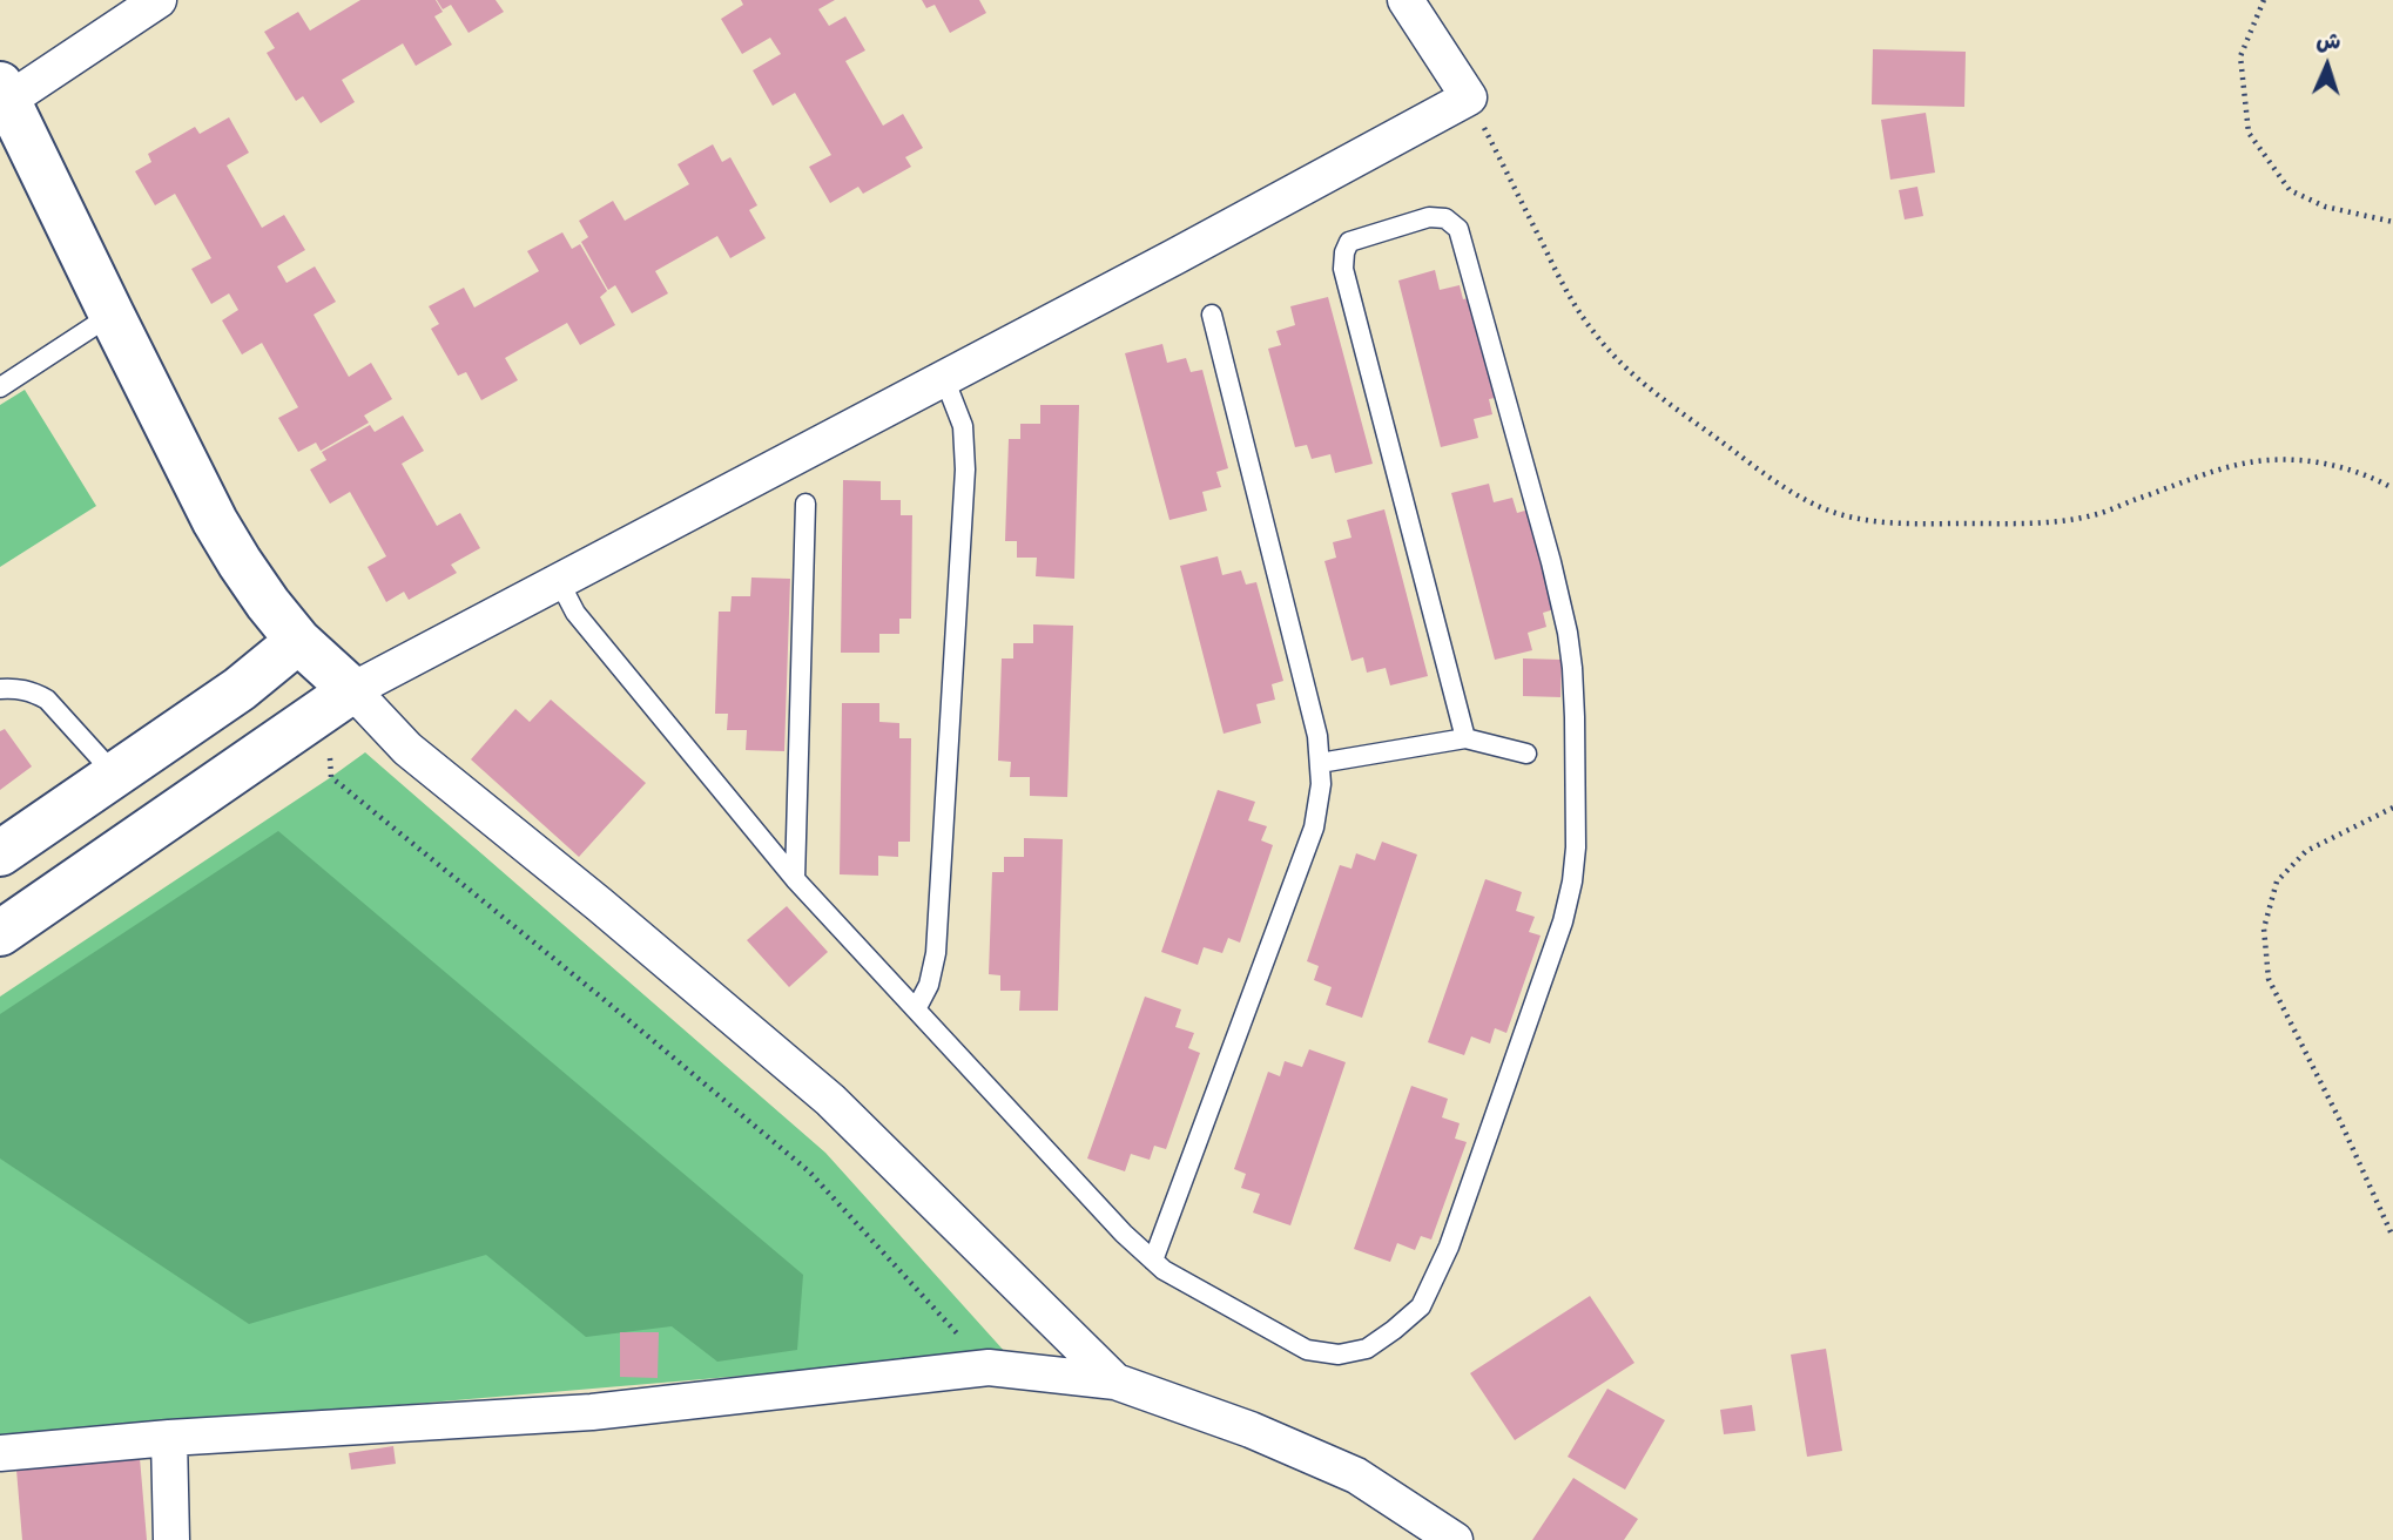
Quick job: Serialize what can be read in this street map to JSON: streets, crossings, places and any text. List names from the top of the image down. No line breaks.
{"north":"top"}
